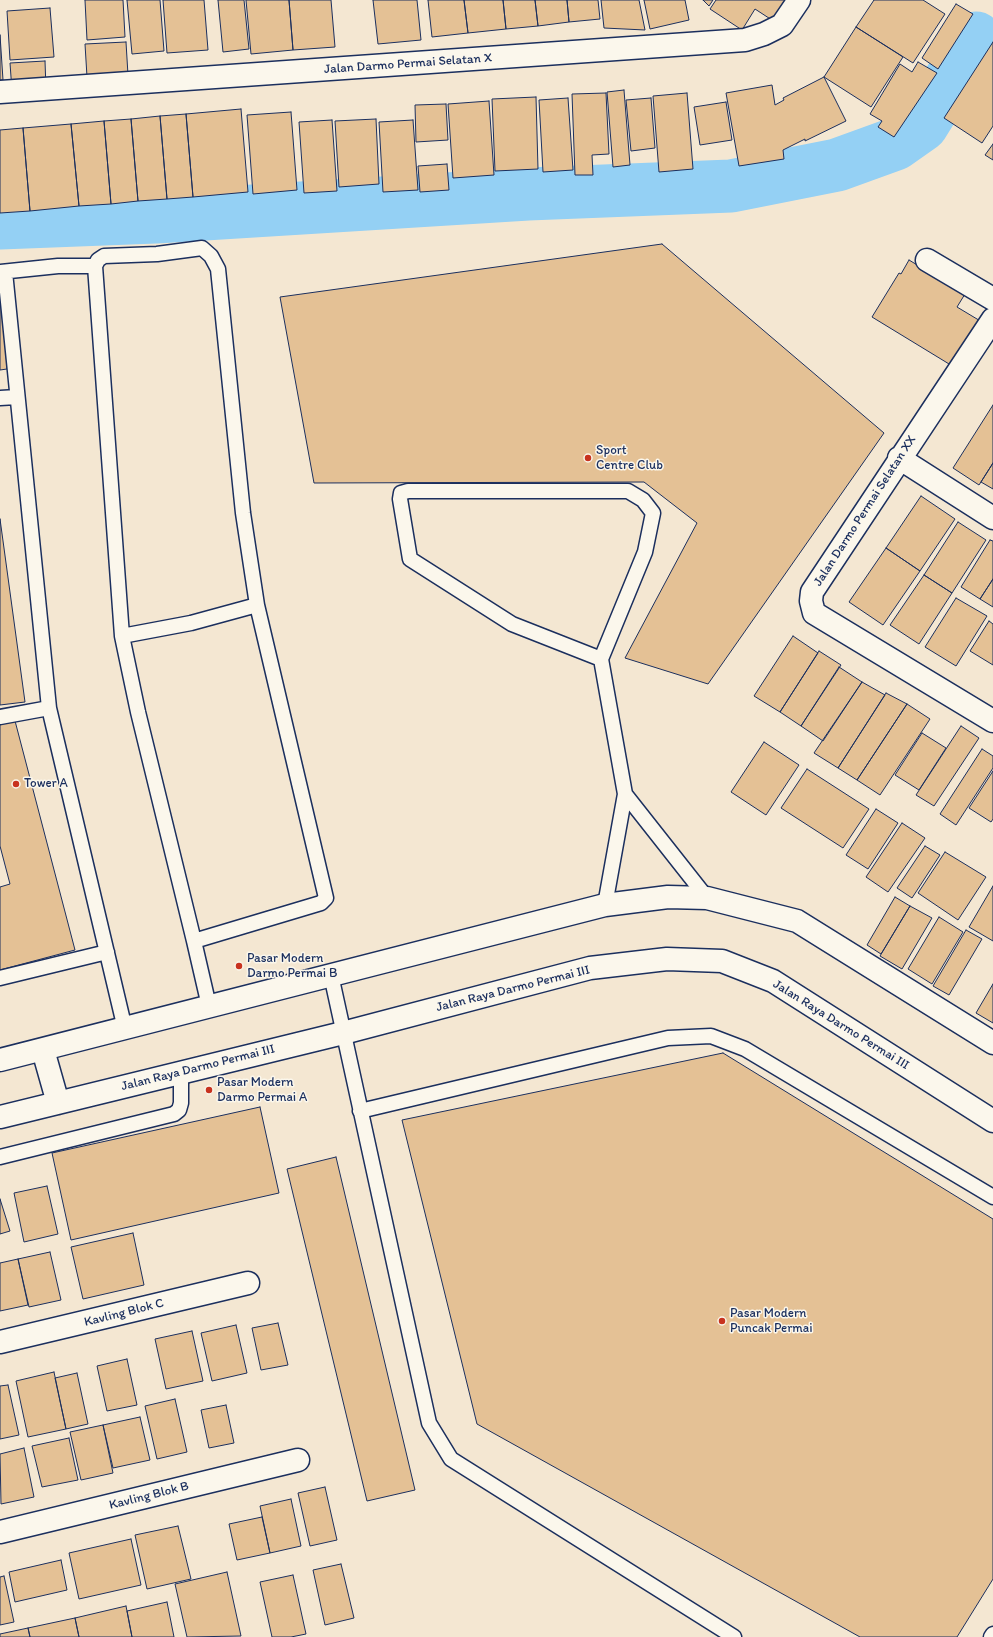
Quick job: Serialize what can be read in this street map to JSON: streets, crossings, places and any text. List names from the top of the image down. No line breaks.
{"streets":{"main road":["Jalan Darmo Permai Selatan X","Jalan Darmo Permai Selatan XX","Jalan Raya Darmo Permai III","Kavling Blok C","Kavling Blok B"]},"places":["Sport Centre Club","Tower A","Pasar Modern Darmo Permai B","Pasar Modern Darmo Permai A","Pasar Modern Puncak Permai"]}
